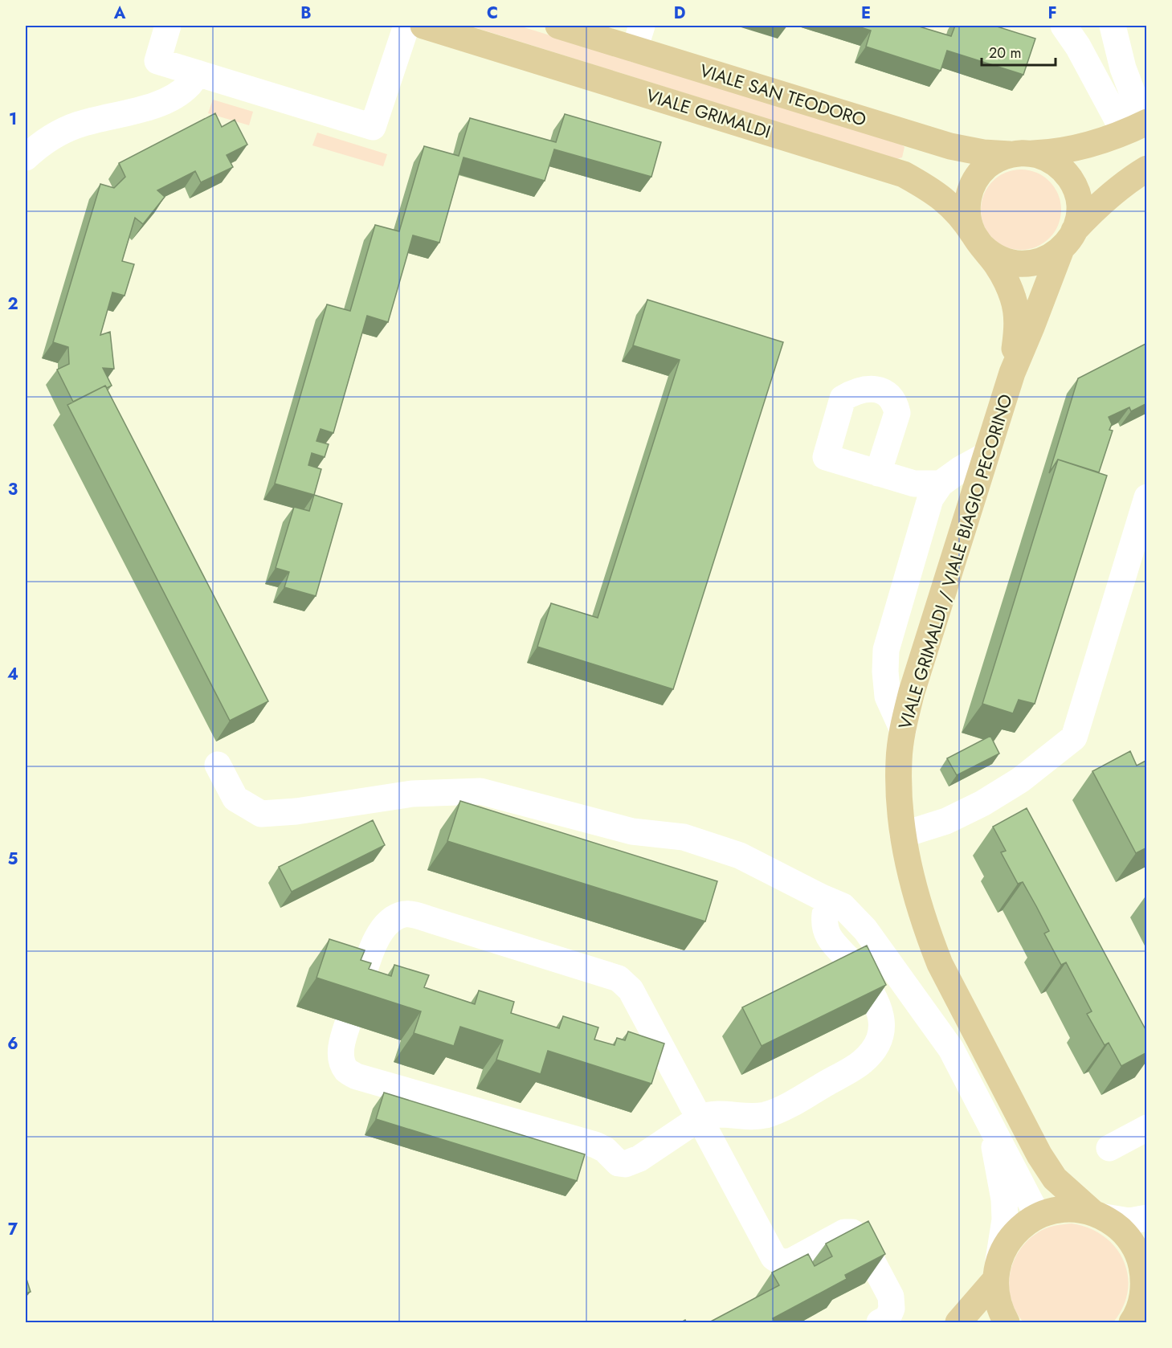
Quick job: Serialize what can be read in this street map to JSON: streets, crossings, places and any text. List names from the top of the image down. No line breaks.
{"streets":{"main road":["VIALE SAN TEODORO","VIALE GRIMALDI","VIALE GRIMALDI / VIALE BIAGIO PECORINO"]},"crossings":[["VIALE SAN TEODORO","VIALE GRIMALDI"],["VIALE GRIMALDI","VIALE GRIMALDI / VIALE BIAGIO PECORINO"]],"scale_bar":"20 m","grid":{"columns":["A","B","C","D","E","F"],"rows":["1","2","3","4","5","6","7"]}}
